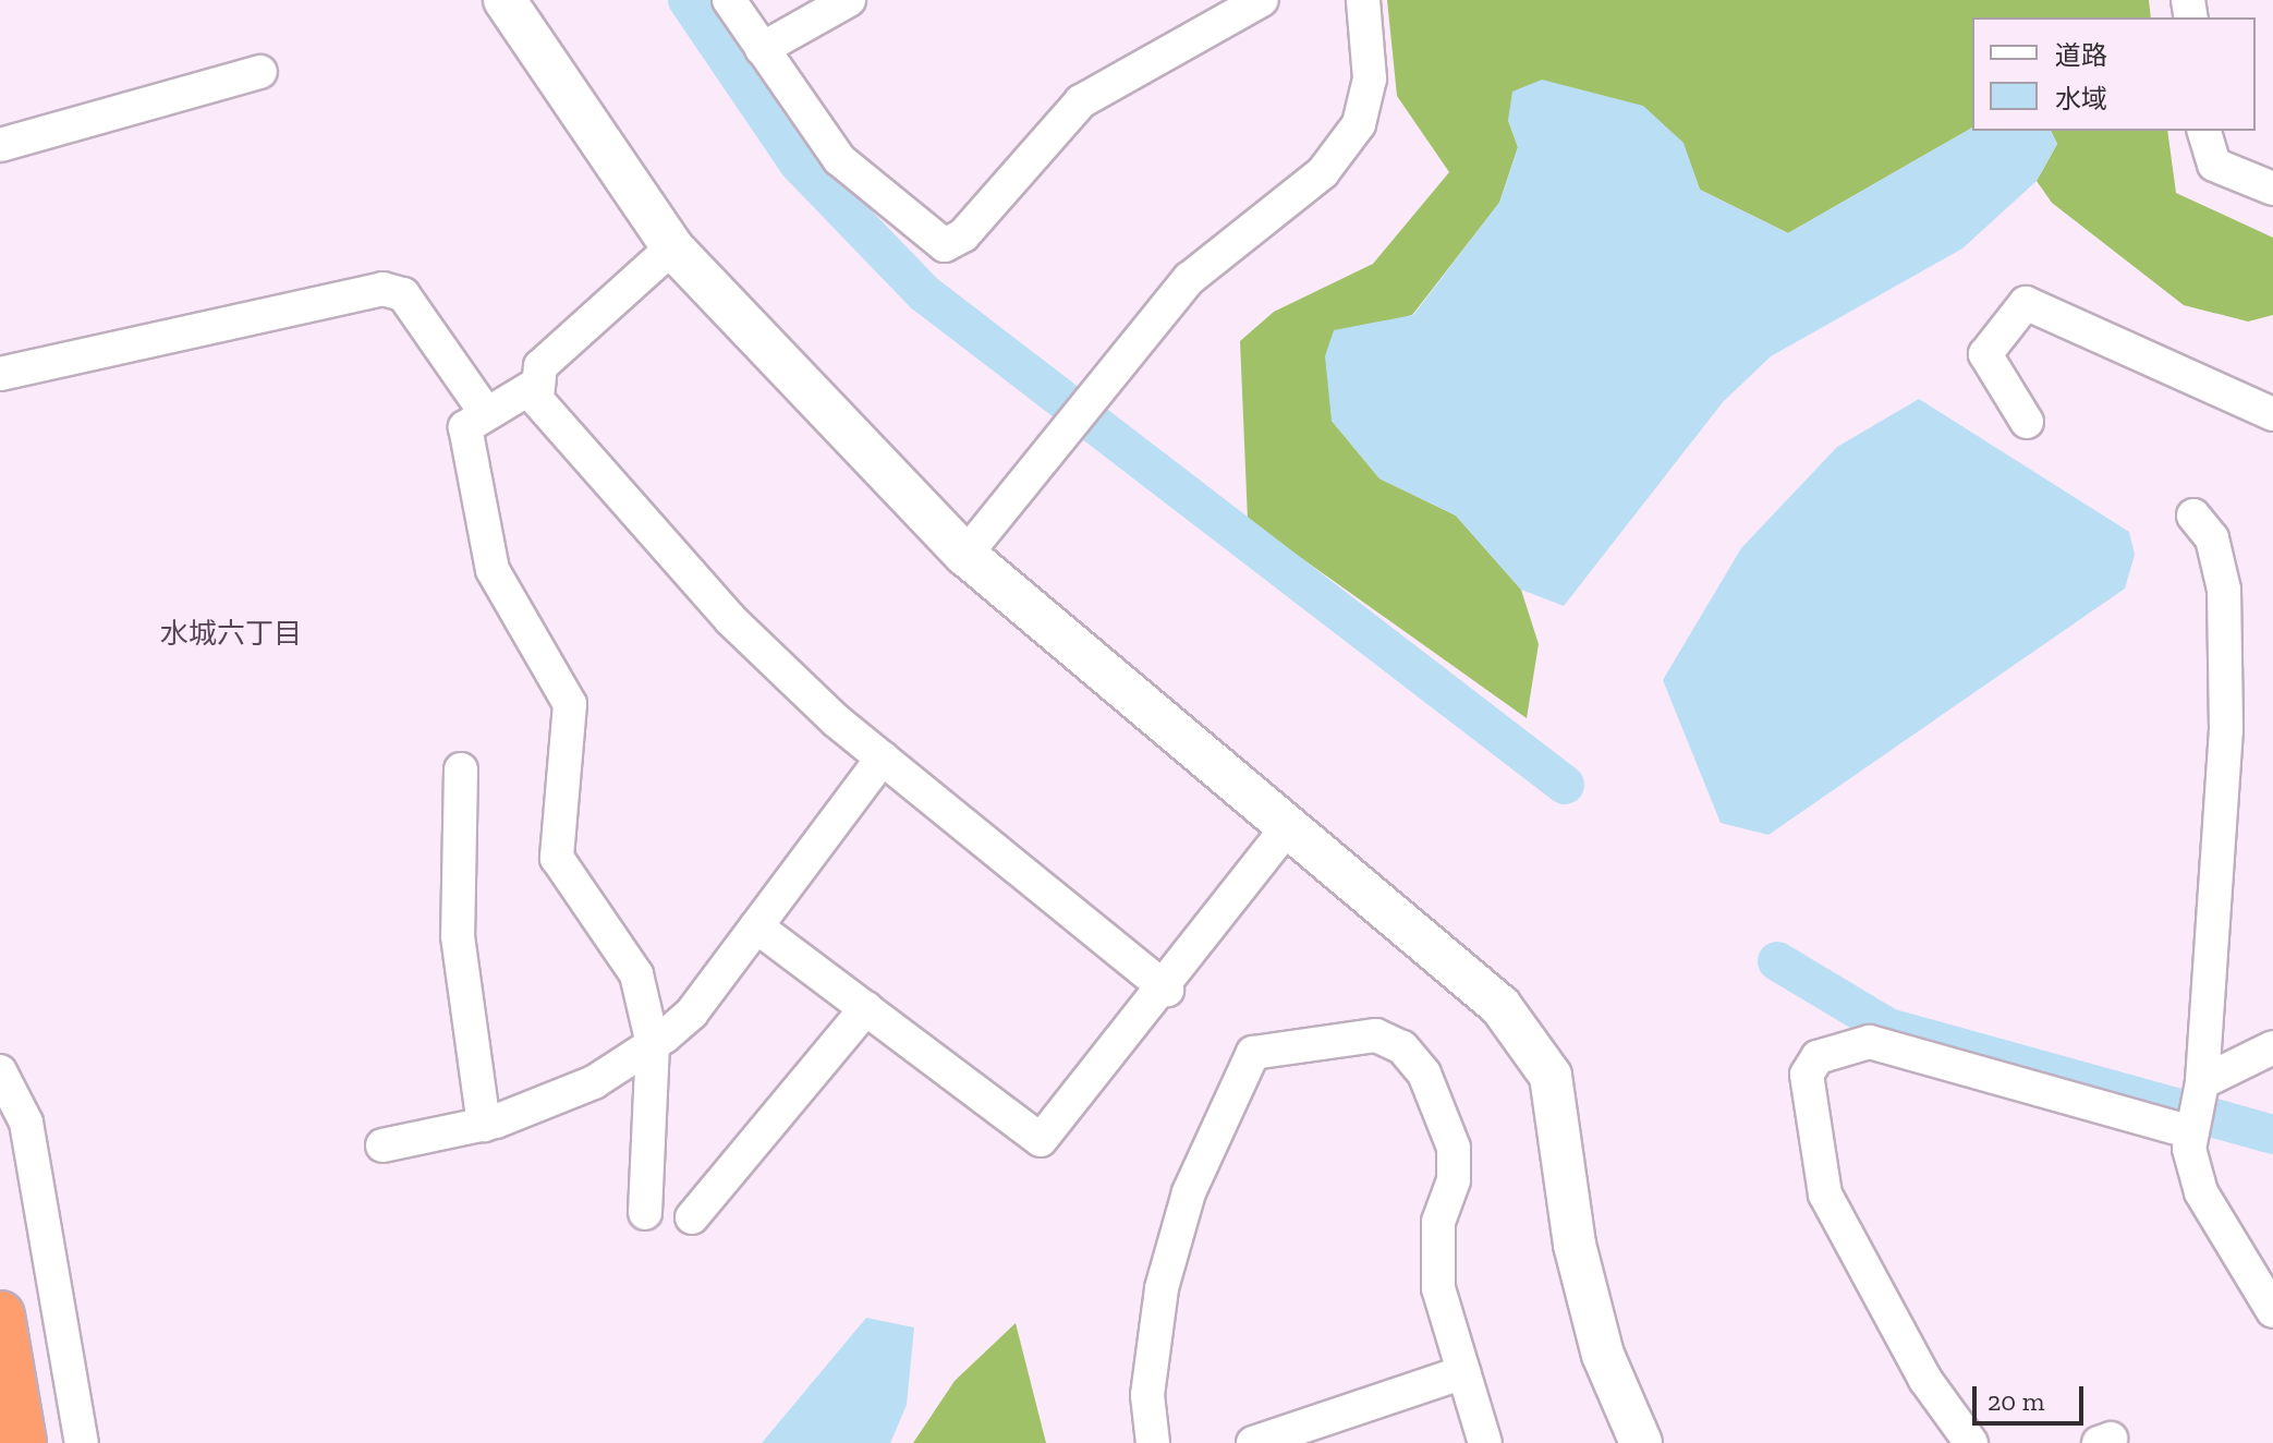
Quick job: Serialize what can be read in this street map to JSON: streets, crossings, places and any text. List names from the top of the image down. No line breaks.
{"districts":["水城六丁目"],"legend":["道路","水域"],"scale_bar":"20 m"}
